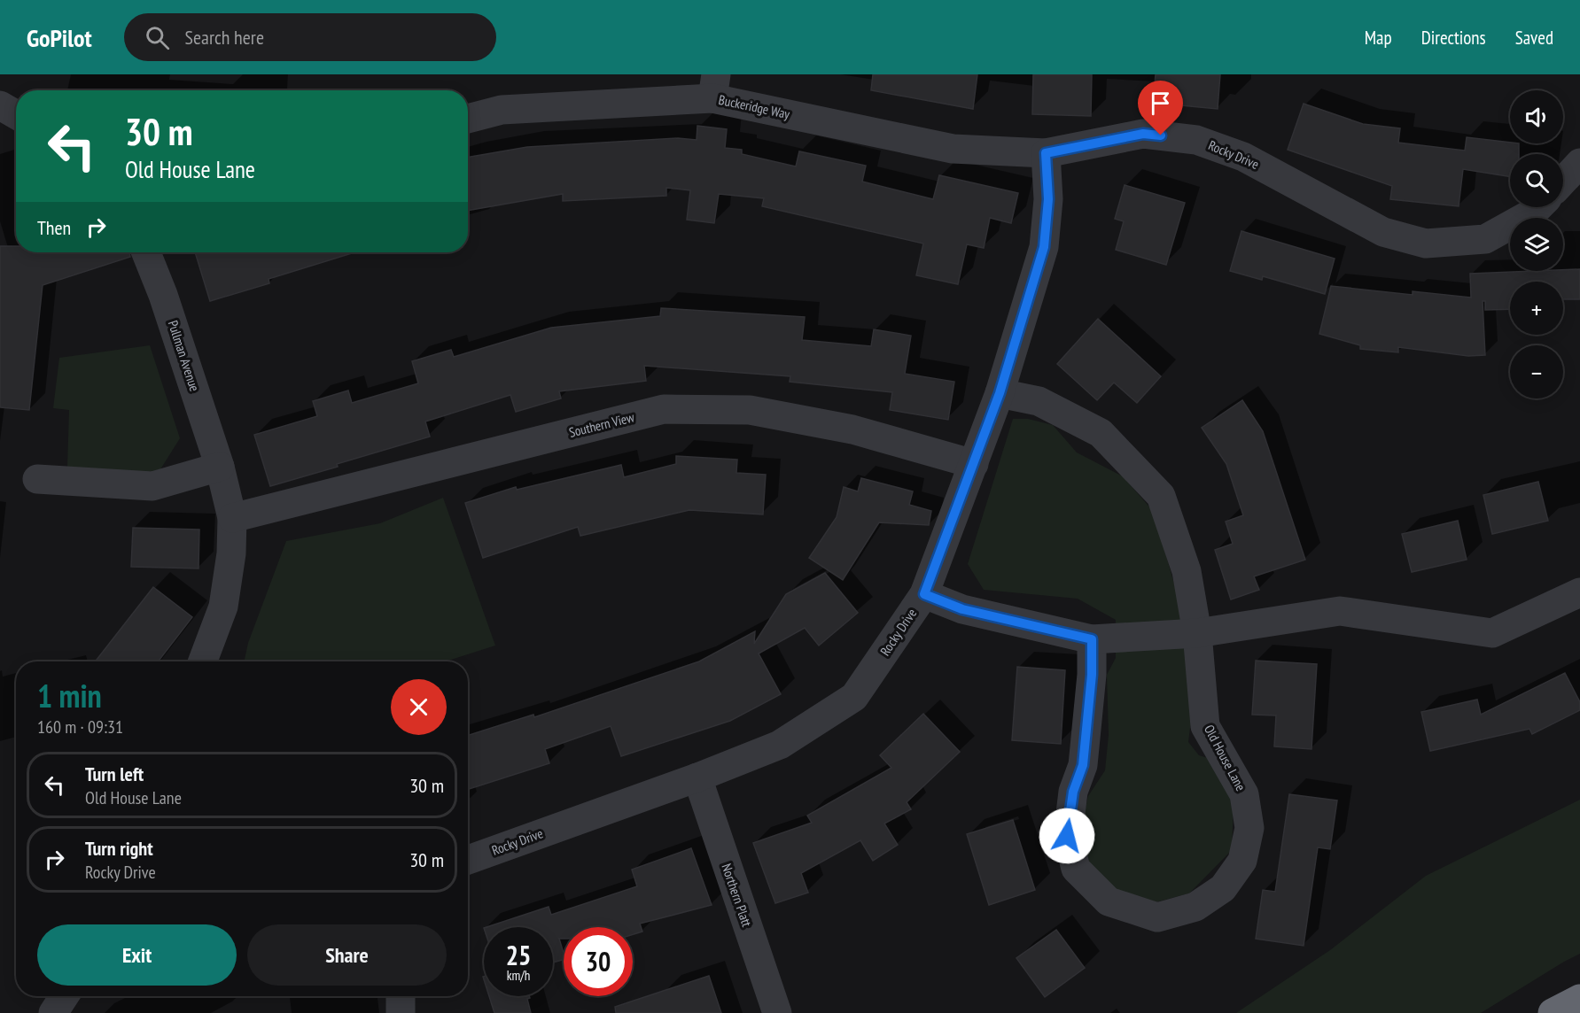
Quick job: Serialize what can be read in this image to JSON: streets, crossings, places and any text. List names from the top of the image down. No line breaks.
{"streets":{"street":["Buckeridge Way","Rocky Drive","Pullman Avenue","Southern View","Old House Lane","Northern Platt"]},"crossings":[["Buckeridge Way","Rocky Drive"],["Rocky Drive","Southern View"],["Rocky Drive","Old House Lane"],["Rocky Drive","Northern Platt"],["Pullman Avenue","Southern View"]],"page":{"header":"GoPilot","search":"Search here","nav":["Map","Directions","Saved"],"map_buttons":["+","−"],"turn":["30 m","Old House Lane"],"then":"Then","heading":["1 min","160 m · 09:31"],"list":[{"name":"Turn left","note":"Old House Lane","value":"30 m"},{"name":"Turn right","note":"Rocky Drive","value":"30 m"}],"buttons":["Exit","Share"],"speed":"25 km/h","limit":"30"}}
